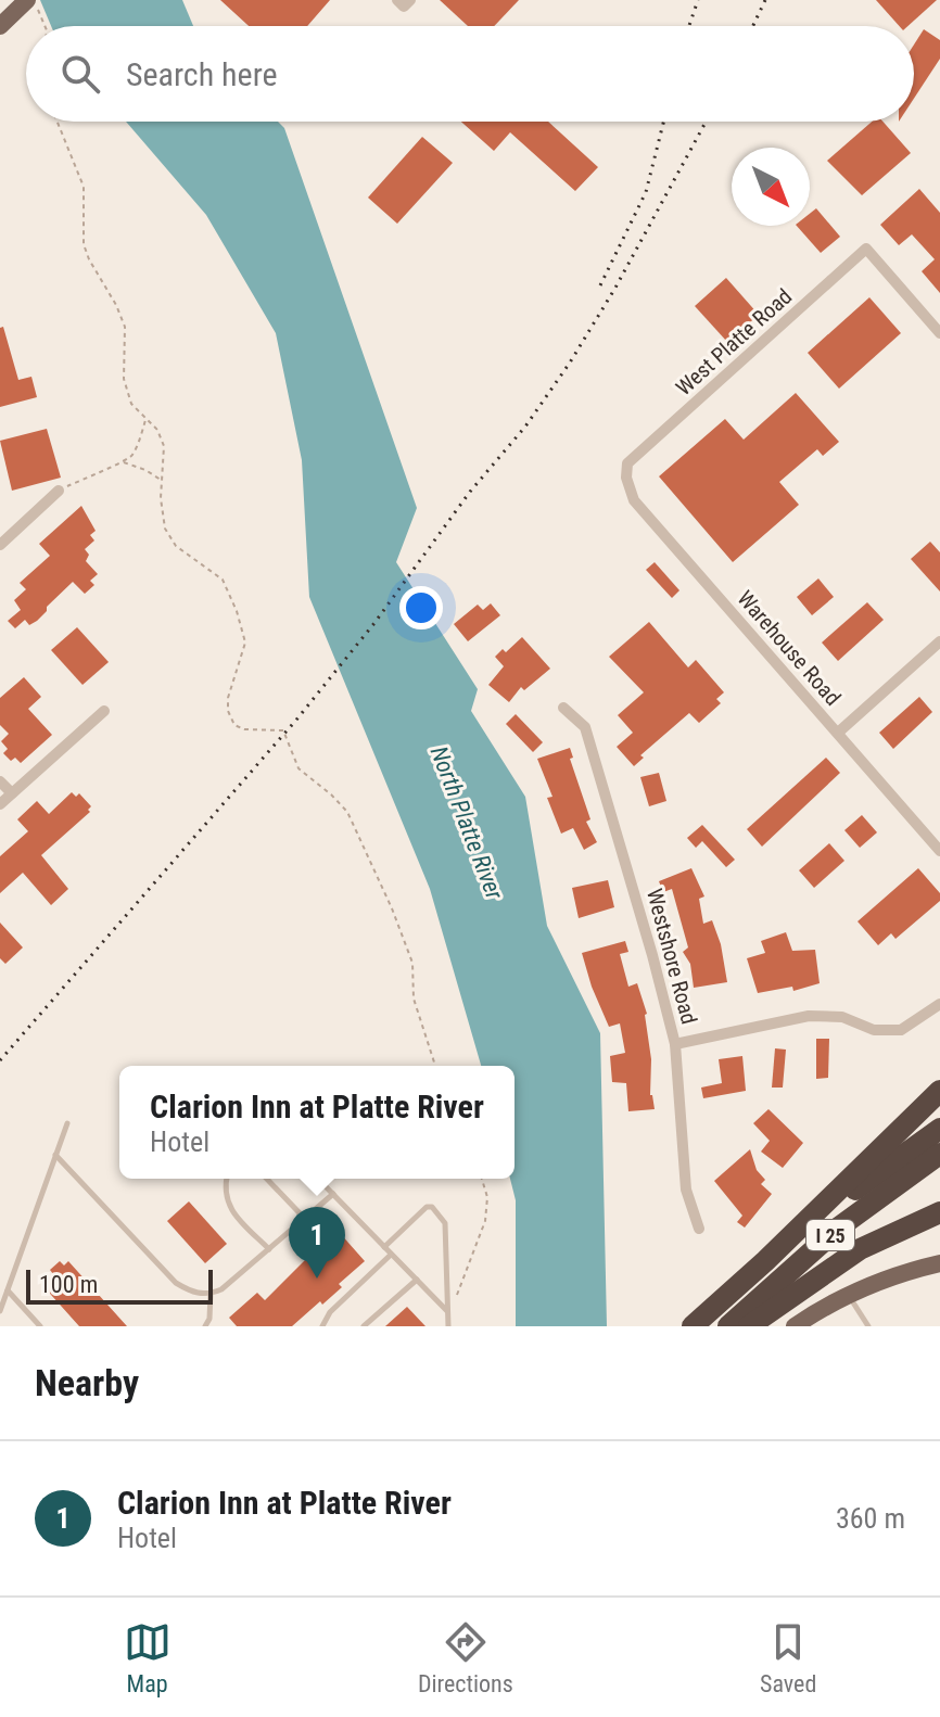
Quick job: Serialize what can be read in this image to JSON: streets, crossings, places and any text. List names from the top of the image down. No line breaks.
{"streets":{"highway":["I 25"],"street":["West Platte Road","Warehouse Road","Westshore Road"]},"crossings":[["West Platte Road","Warehouse Road"]],"water":["North Platte River"],"scale_bar":"100 m","north":"bottom right","page":{"search":"Search here","popup":["Clarion Inn at Platte River","Hotel"],"pins":"1","scale":"100 m","heading":"Nearby","list":[{"mark":"1","name":"Clarion Inn at Platte River","note":"Hotel","value":"360 m"}],"nav":["Map","Directions","Saved"]}}
